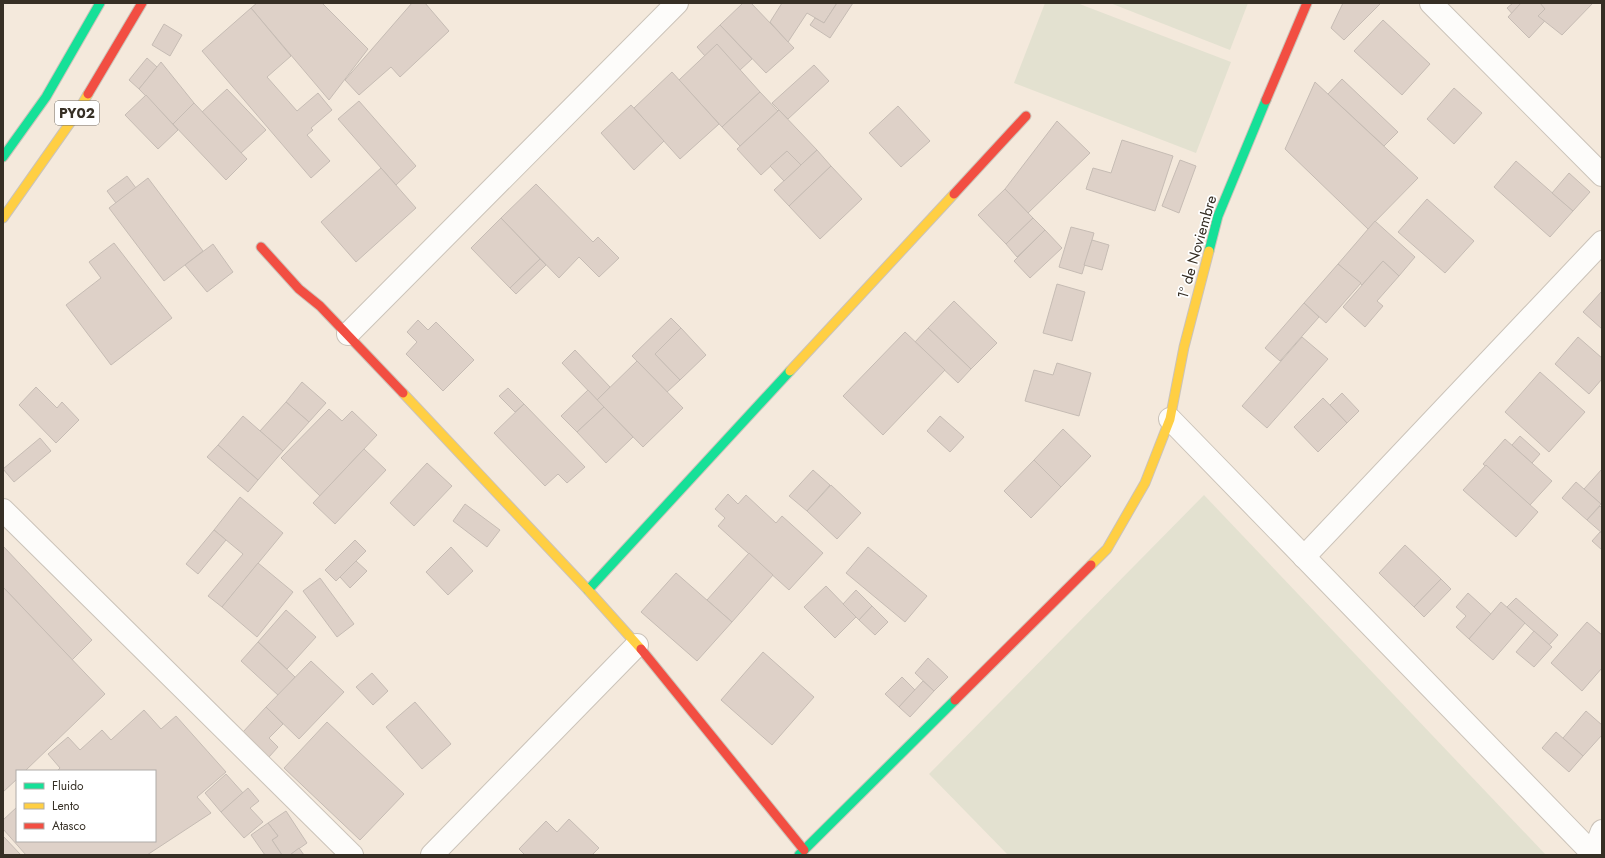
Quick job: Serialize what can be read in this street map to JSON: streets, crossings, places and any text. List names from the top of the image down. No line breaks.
{"streets":{"main road":["PY02","1º de Noviembre"]},"legend":["Fluido","Lento","Atasco"]}
